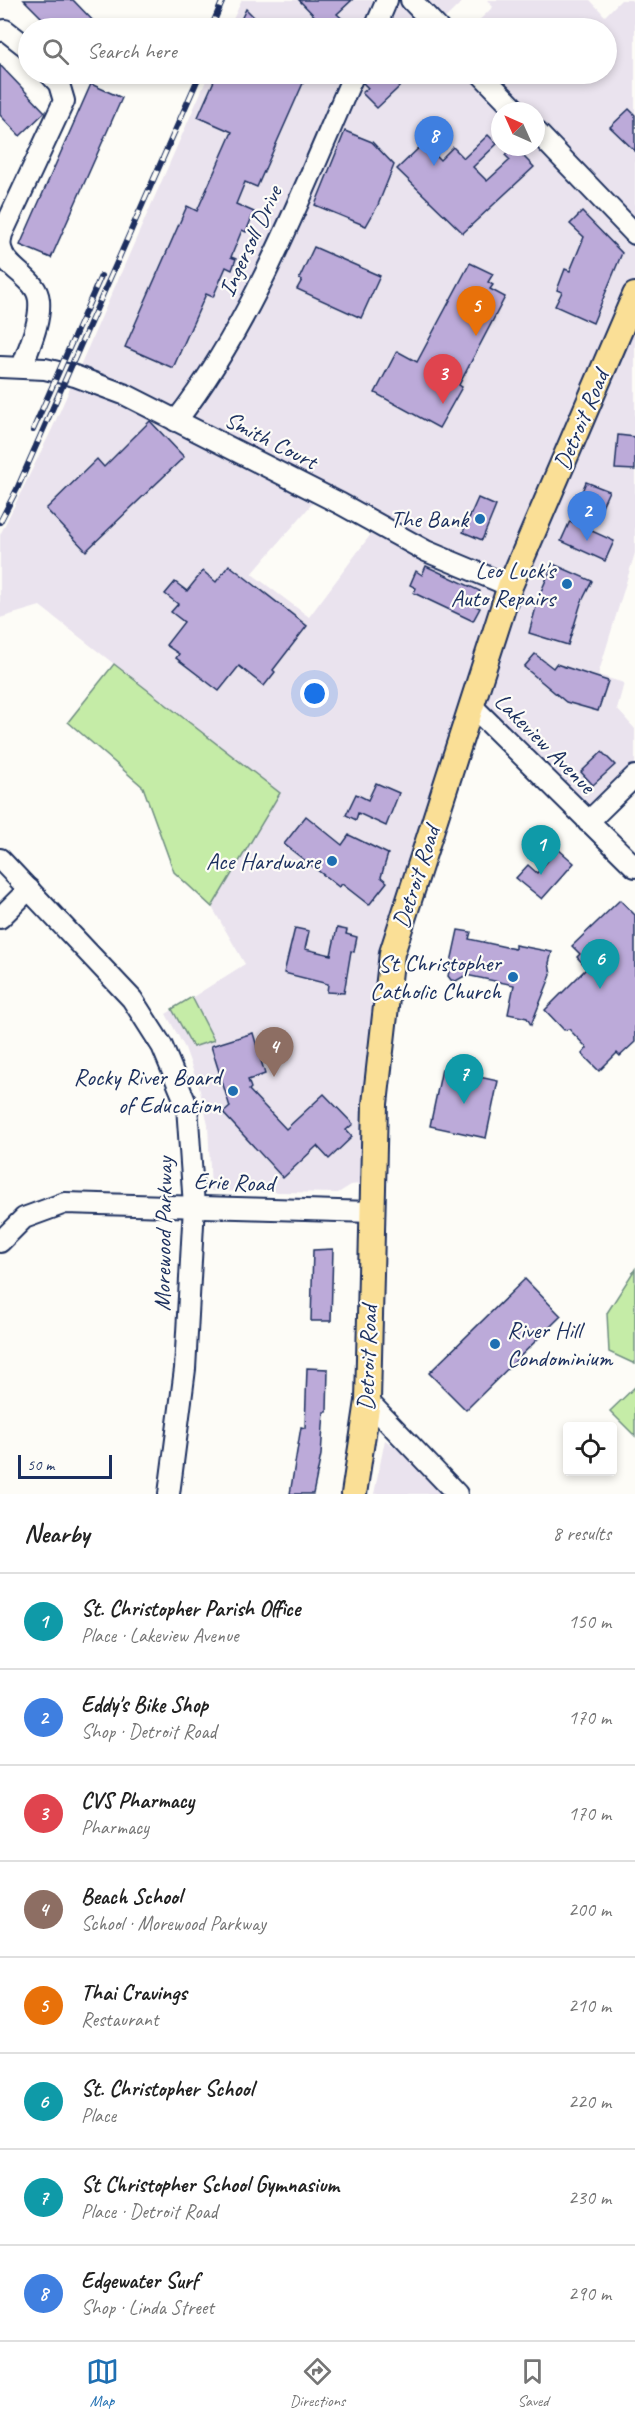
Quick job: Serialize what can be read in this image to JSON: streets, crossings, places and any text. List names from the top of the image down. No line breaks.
{"streets":{"main road":["Detroit Road"],"street":["Ingersoll Drive","Smith Court","Lakeview Avenue","Erie Road","Morewood Parkway"]},"crossings":[["Ingersoll Drive","Smith Court"],["Detroit Road","Smith Court"],["Detroit Road","Lakeview Avenue"],["Detroit Road","Erie Road"],["Erie Road","Morewood Parkway"]],"places":["The Bank","Leo Luck's Auto Repairs","Ace Hardware","St Christopher Catholic Church","Rocky River Board of Education","River Hill Condominium"],"scale_bar":"50 m","north":"top left","page":{"search":"Search here","pins":["8","5","3","2","1","6","4","7"],"scale":"50 m","heading":["Nearby","8 results"],"list":[{"mark":"1","name":"St. Christopher Parish Office","note":"Place · Lakeview Avenue","value":"150 m"},{"mark":"2","name":"Eddy's Bike Shop","note":"Shop · Detroit Road","value":"170 m"},{"mark":"3","name":"CVS Pharmacy","note":"Pharmacy","value":"170 m"},{"mark":"4","name":"Beach School","note":"School · Morewood Parkway","value":"200 m"},{"mark":"5","name":"Thai Cravings","note":"Restaurant","value":"210 m"},{"mark":"6","name":"St. Christopher School","note":"Place","value":"220 m"},{"mark":"7","name":"St Christopher School Gymnasium","note":"Place · Detroit Road","value":"230 m"},{"mark":"8","name":"Edgewater Surf","note":"Shop · Linda Street","value":"290 m"}],"nav":["Map","Directions","Saved"]}}
